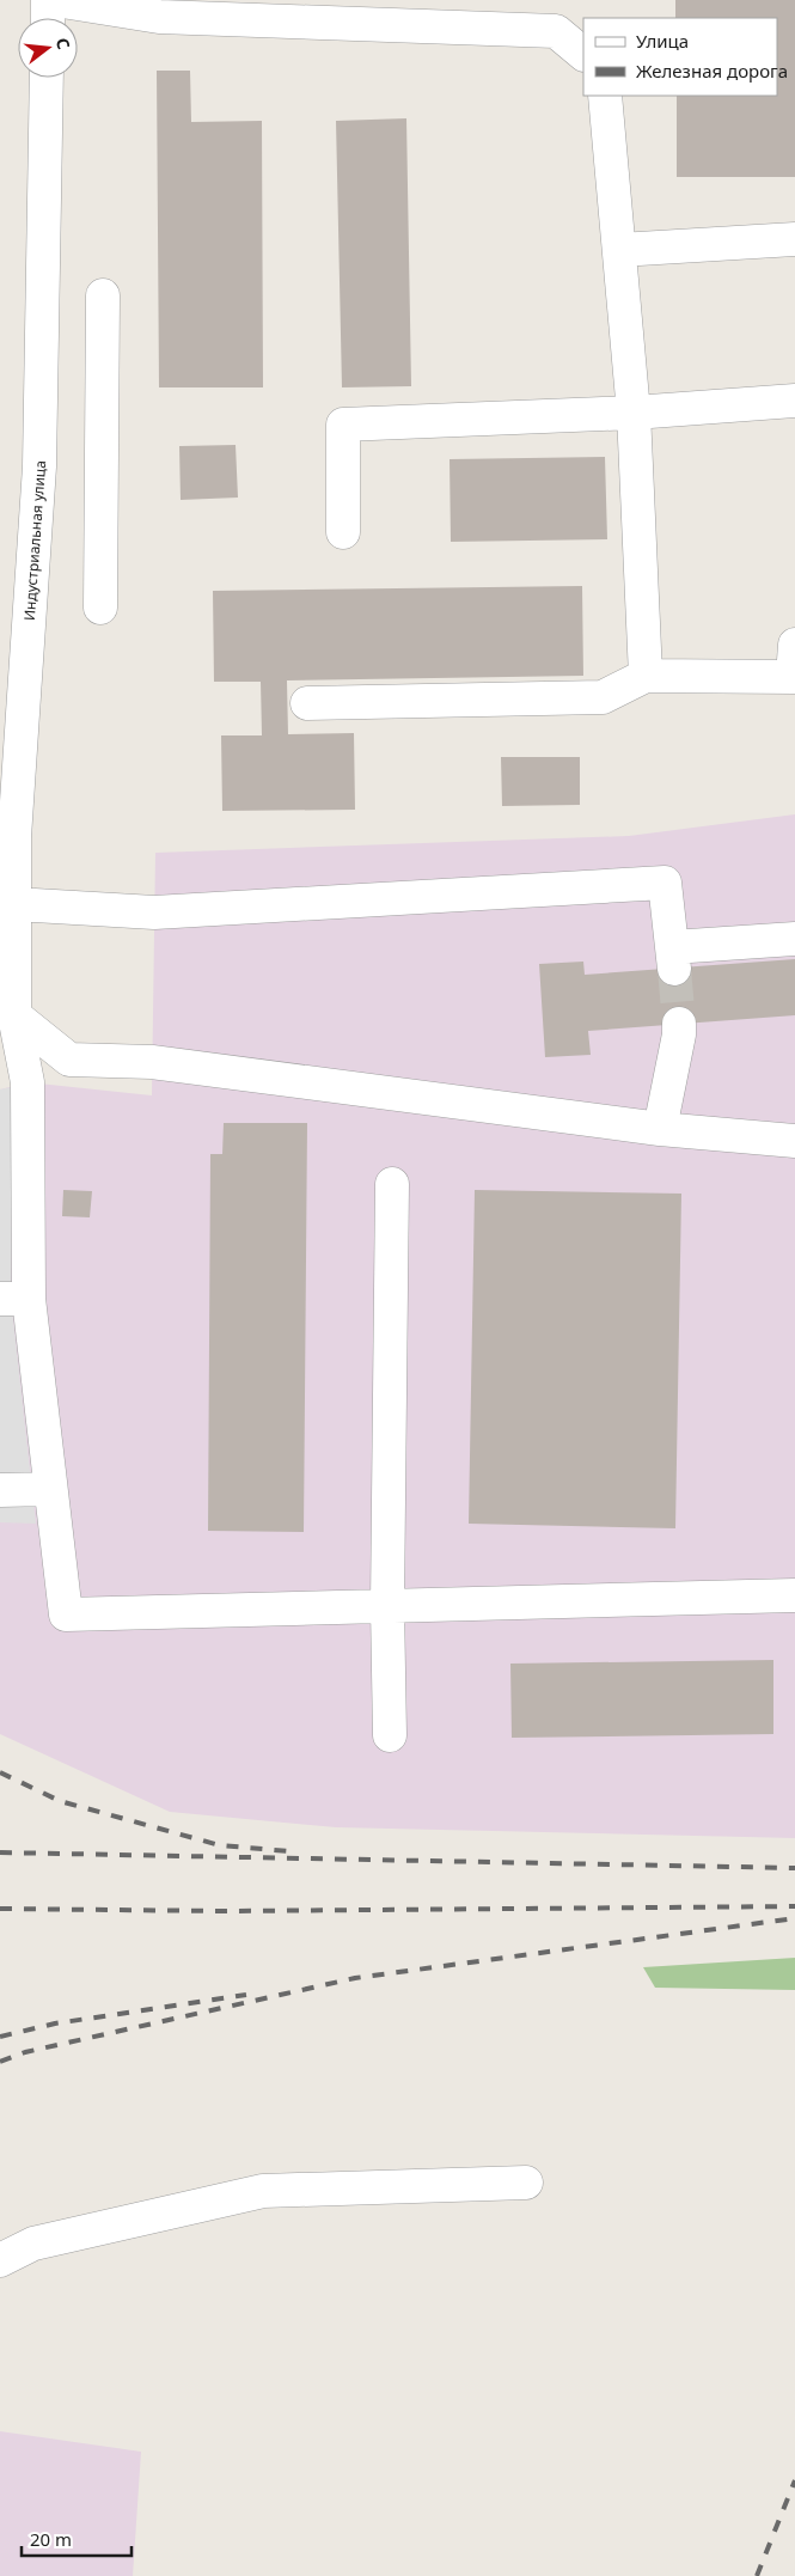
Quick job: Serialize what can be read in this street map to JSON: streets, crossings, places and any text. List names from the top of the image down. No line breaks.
{"streets":{"street":["Индустриальная улица"]},"legend":["Улица","Железная дорога"],"scale_bar":"20 m","north":"right"}
